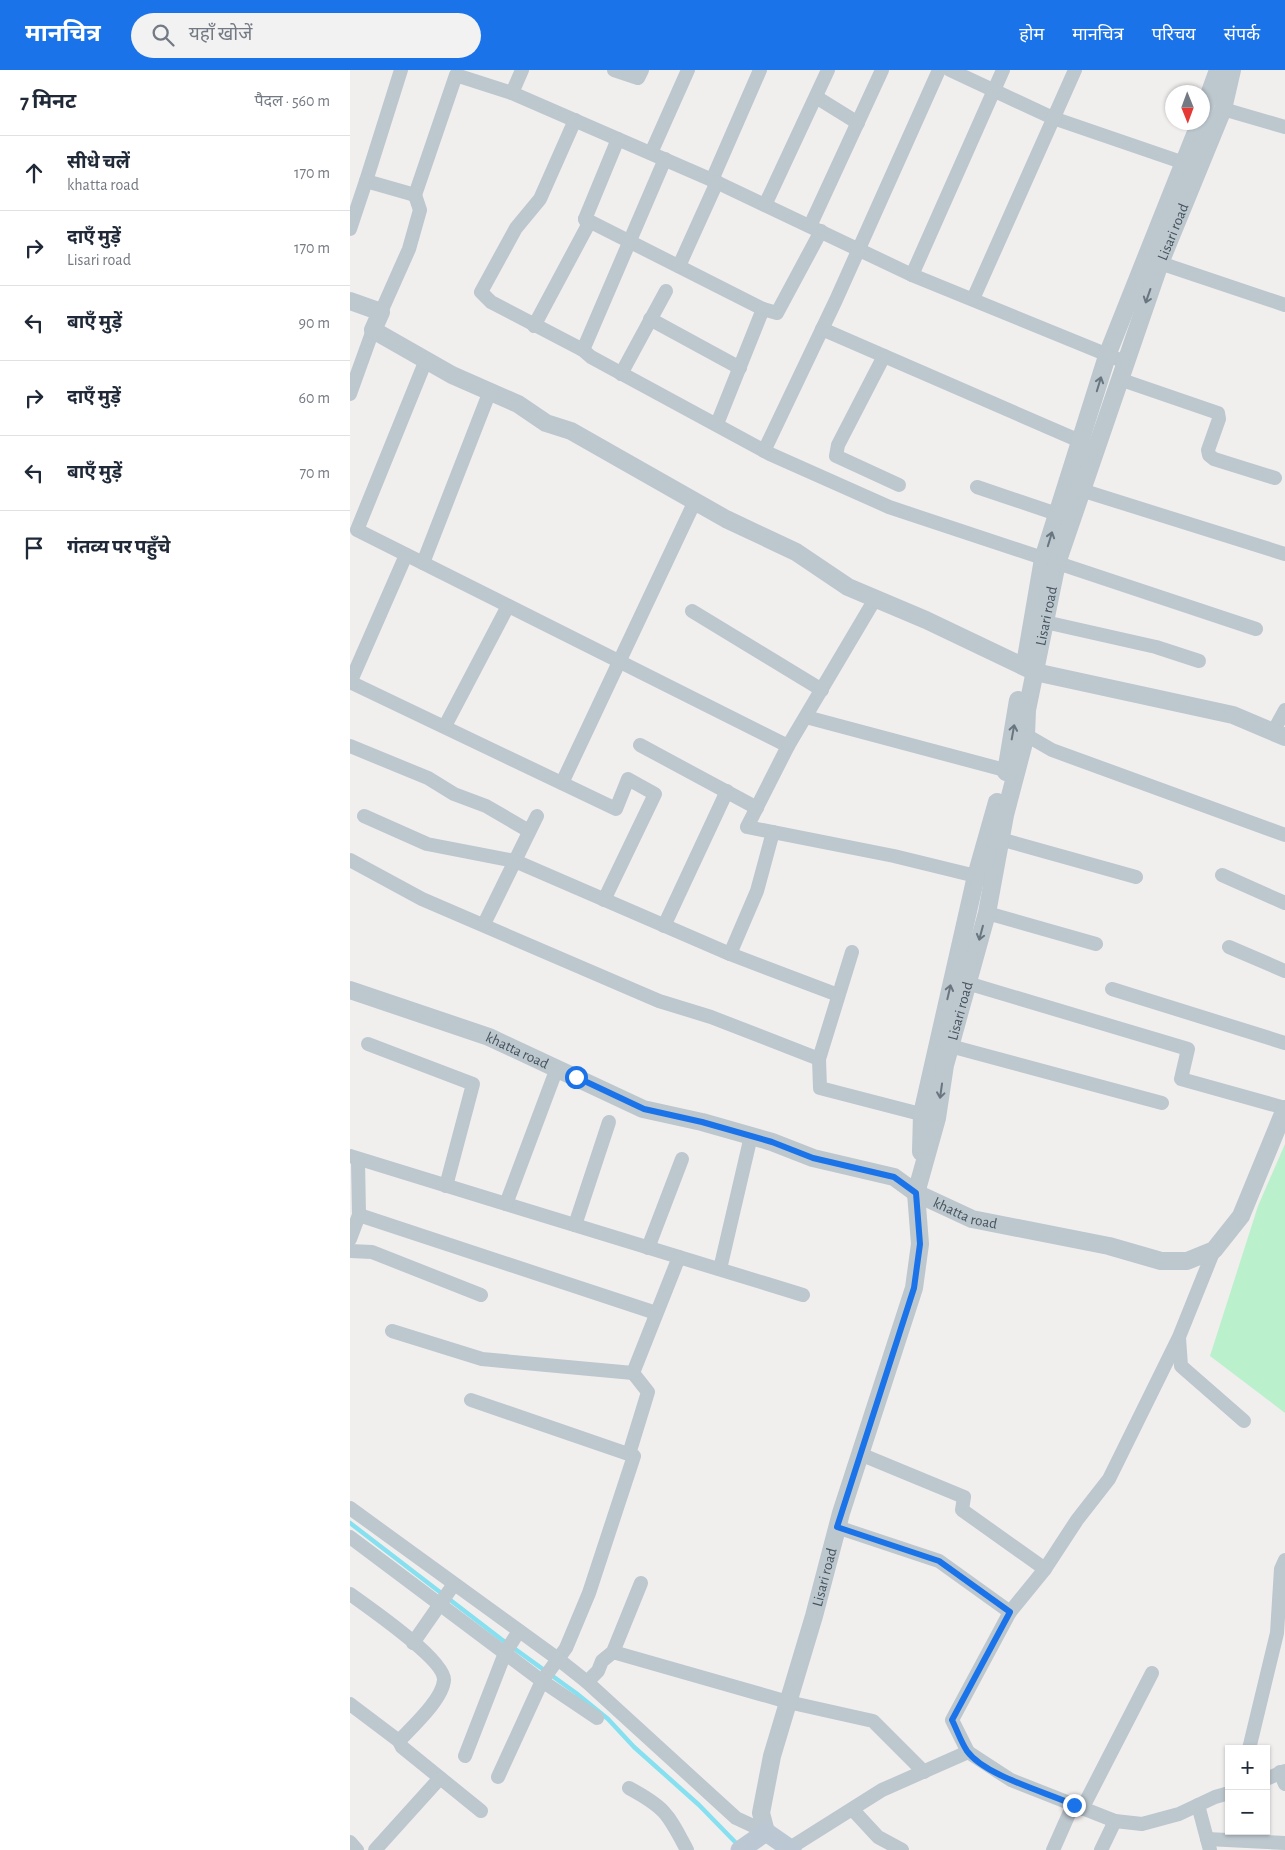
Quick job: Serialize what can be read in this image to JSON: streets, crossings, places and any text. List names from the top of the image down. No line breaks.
{"streets":{"street":["Lisari road","khatta road"]},"crossings":[["Lisari road","khatta road"]],"north":"bottom","page":{"header":"मानचित्र","search":"यहाँ खोजें","nav":["होम","मानचित्र","परिचय","संपर्क"],"heading":["7 मिनट","पैदल · 560 m"],"list":[["सीधे चलें","khatta road","170 m"],["दाएँ मुड़ें","Lisari road","170 m"],["बाएँ मुड़ें","90 m"],["दाएँ मुड़ें","60 m"],["बाएँ मुड़ें","70 m"],"गंतव्य पर पहुँचे"],"map_buttons":["+","−"]}}
